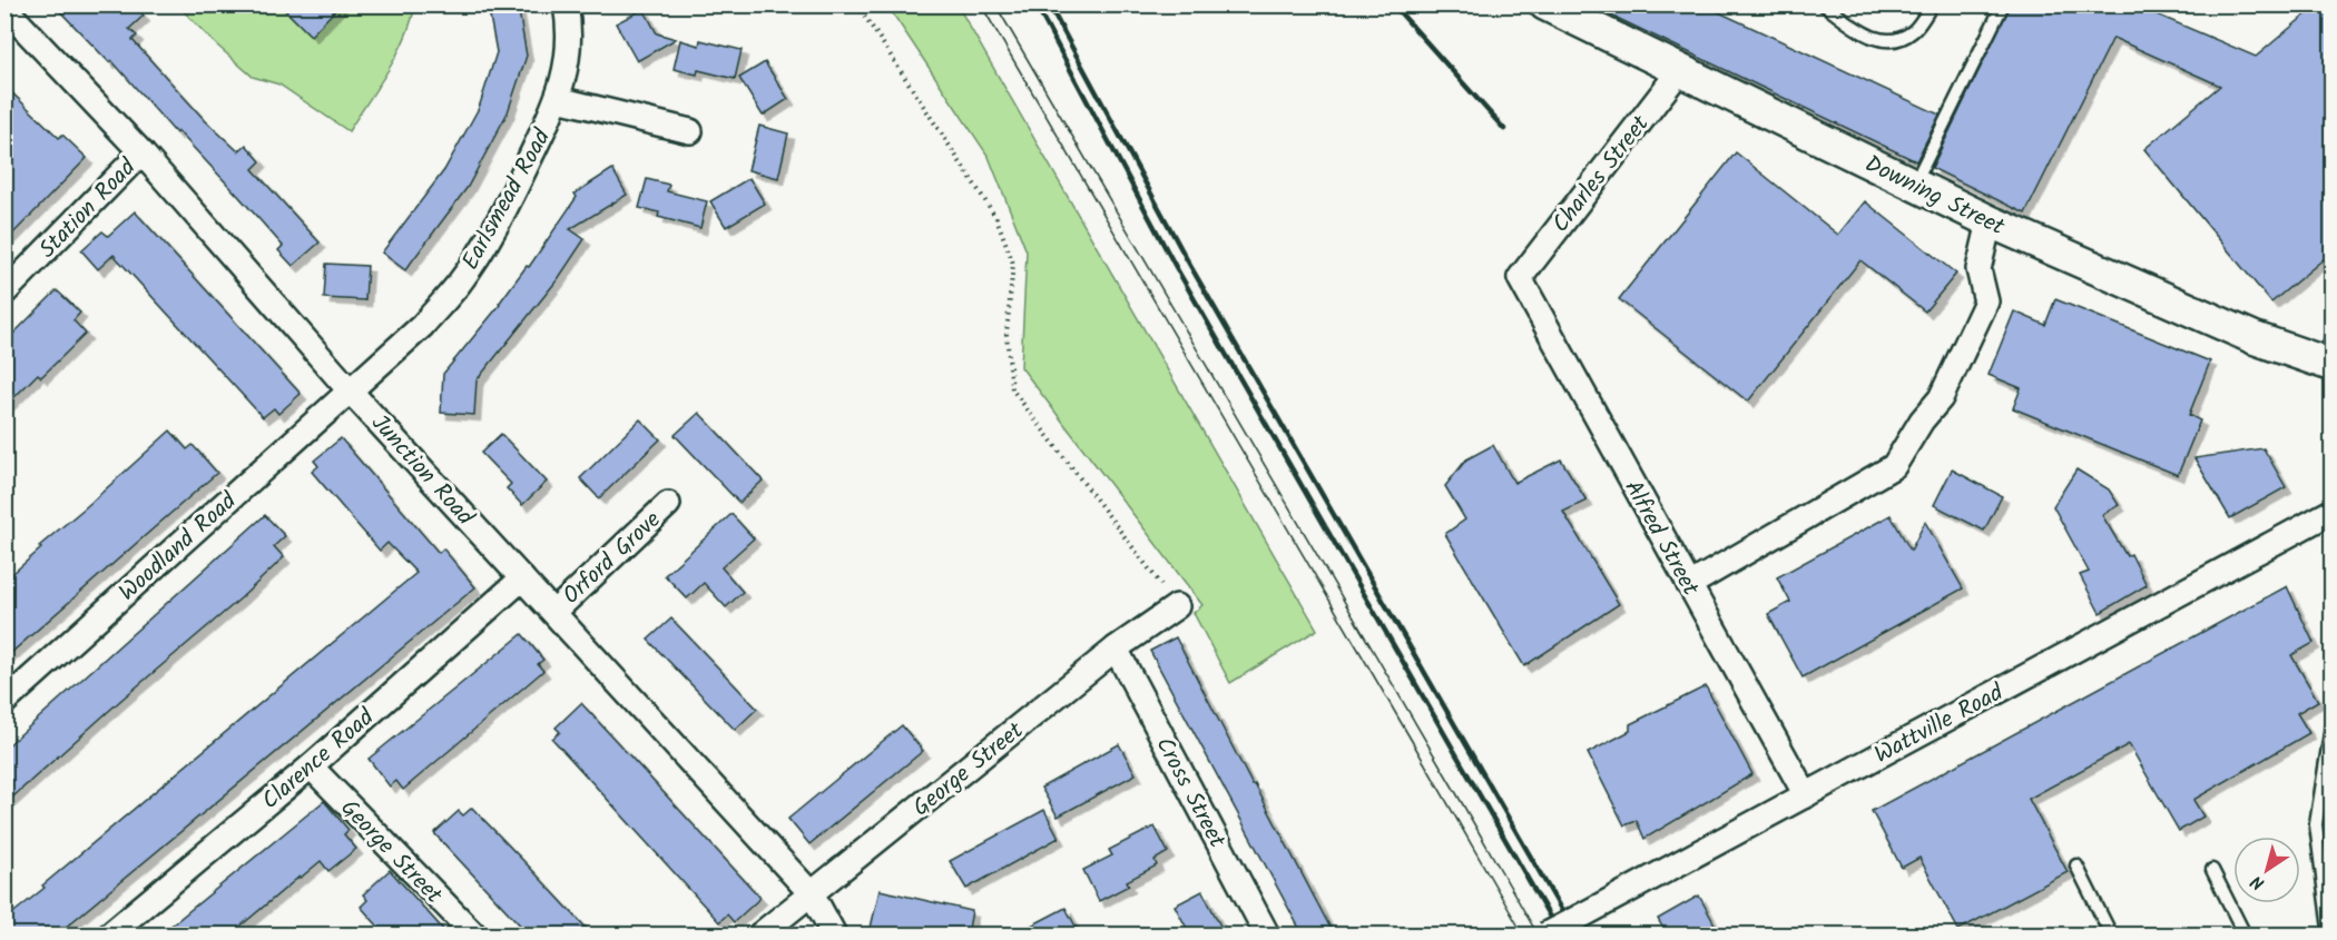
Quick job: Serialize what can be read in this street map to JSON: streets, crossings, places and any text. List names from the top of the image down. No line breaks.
{"streets":{"street":["Charles Street","Downing Street","Earlsmead Road","Station Road","Junction Road","Alfred Street","Woodland Road","Orford Grove","Wattville Road","Clarence Road","George Street","Cross Street"]},"crossings":[["Charles Street","Downing Street"],["Charles Street","Alfred Street"],["Earlsmead Road","Junction Road"],["Earlsmead Road","Woodland Road"],["Station Road","Junction Road"],["Junction Road","Woodland Road"],["Junction Road","Orford Grove"],["Junction Road","Clarence Road"],["Junction Road","George Street"],["Alfred Street","Wattville Road"],["Clarence Road","George Street"],["George Street","Cross Street"]],"north":"bottom left"}
